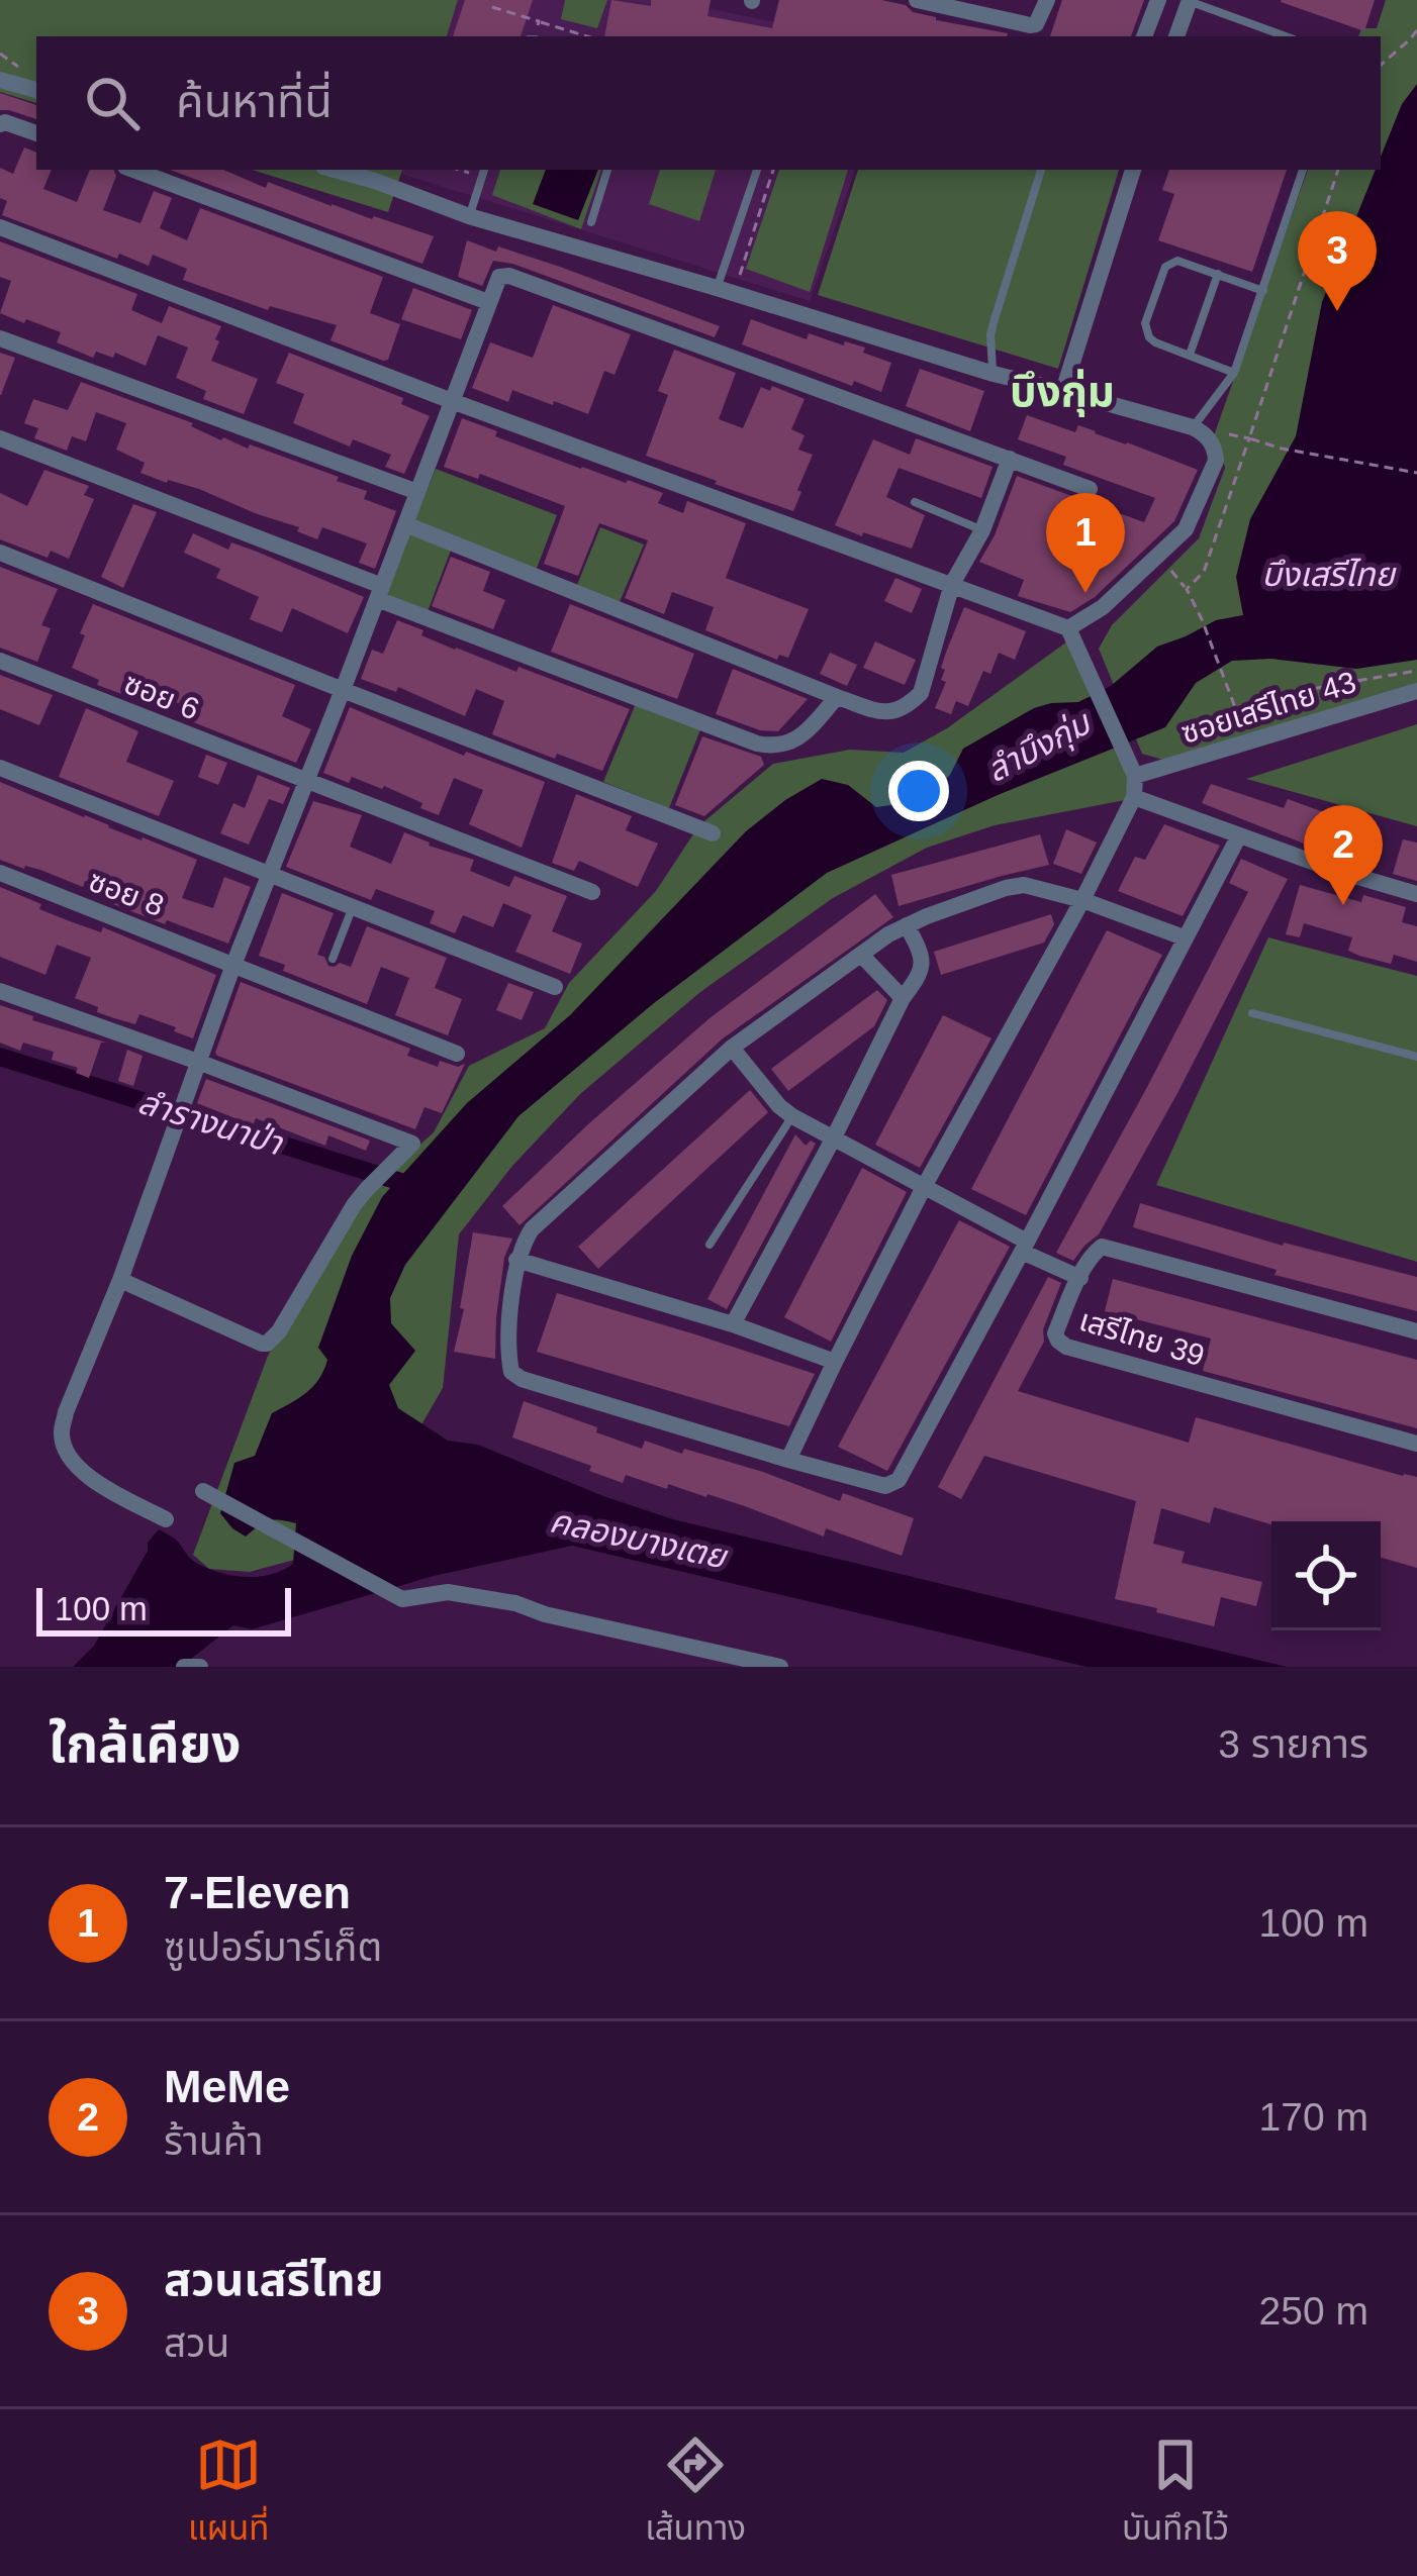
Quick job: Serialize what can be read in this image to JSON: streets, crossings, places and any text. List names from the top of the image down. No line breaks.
{"streets":{"street":["ซอย 6","ซอยเสรีไทย 43","ซอย 8","เสรีไทย 39"]},"districts":["บึงกุ่ม"],"water":["บึงเสรีไทย","ลำบึงกุ่ม","ลำรางนาป่า","คลองบางเตย"],"scale_bar":"100 m","page":{"search":"ค้นหาที่นี่","pins":["3","1","2"],"scale":"100 m","heading":["ใกล้เคียง","3 รายการ"],"list":[{"mark":"1","name":"7-Eleven","note":"ซูเปอร์มาร์เก็ต","value":"100 m"},{"mark":"2","name":"MeMe","note":"ร้านค้า","value":"170 m"},{"mark":"3","name":"สวนเสรีไทย","note":"สวน","value":"250 m"}],"nav":["แผนที่","เส้นทาง","บันทึกไว้"]}}
